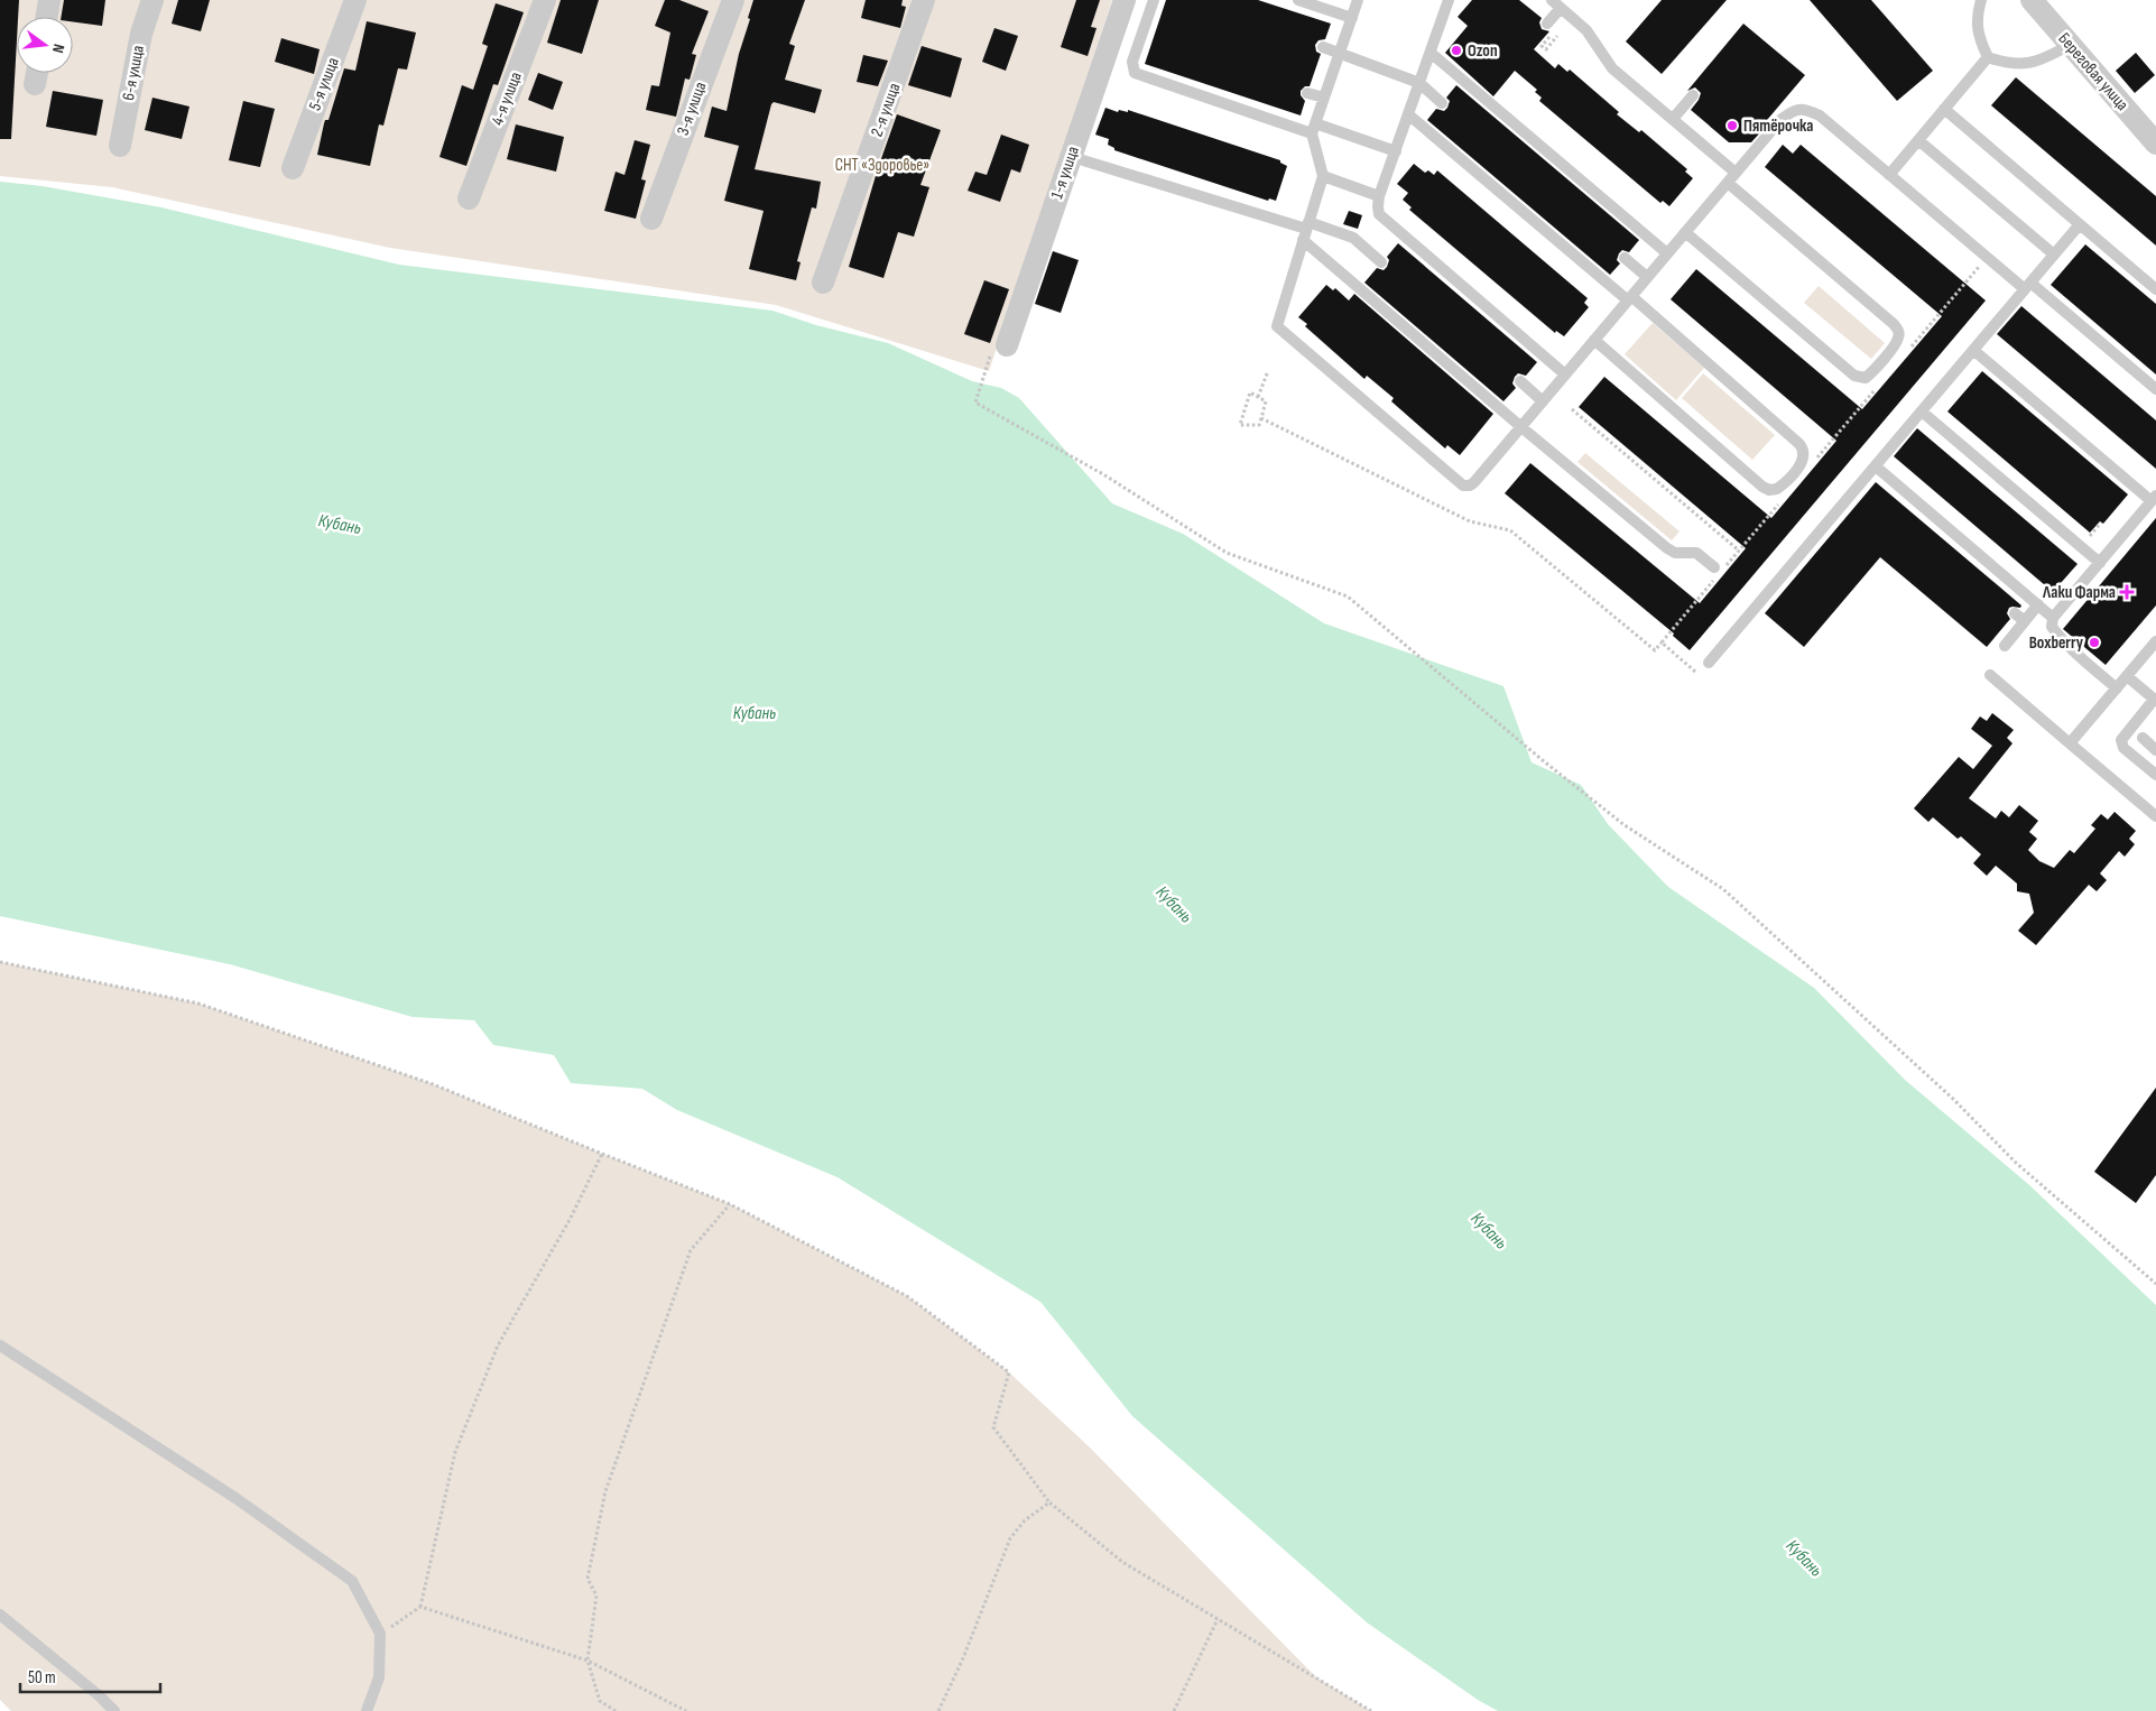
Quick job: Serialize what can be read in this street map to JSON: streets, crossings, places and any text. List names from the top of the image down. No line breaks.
{"streets":{"street":["Береговая улица","6-я улица","5-я улица","4-я улица","3-я улица","2-я улица","1-я улица"]},"water":["Кубань"],"parks":["СНТ «Здоровье»"],"places":{"other":["Ozon","Пятёрочка","Boxberry"],"health":["Лаки Фарма"]},"scale_bar":"50 m","north":"right"}
